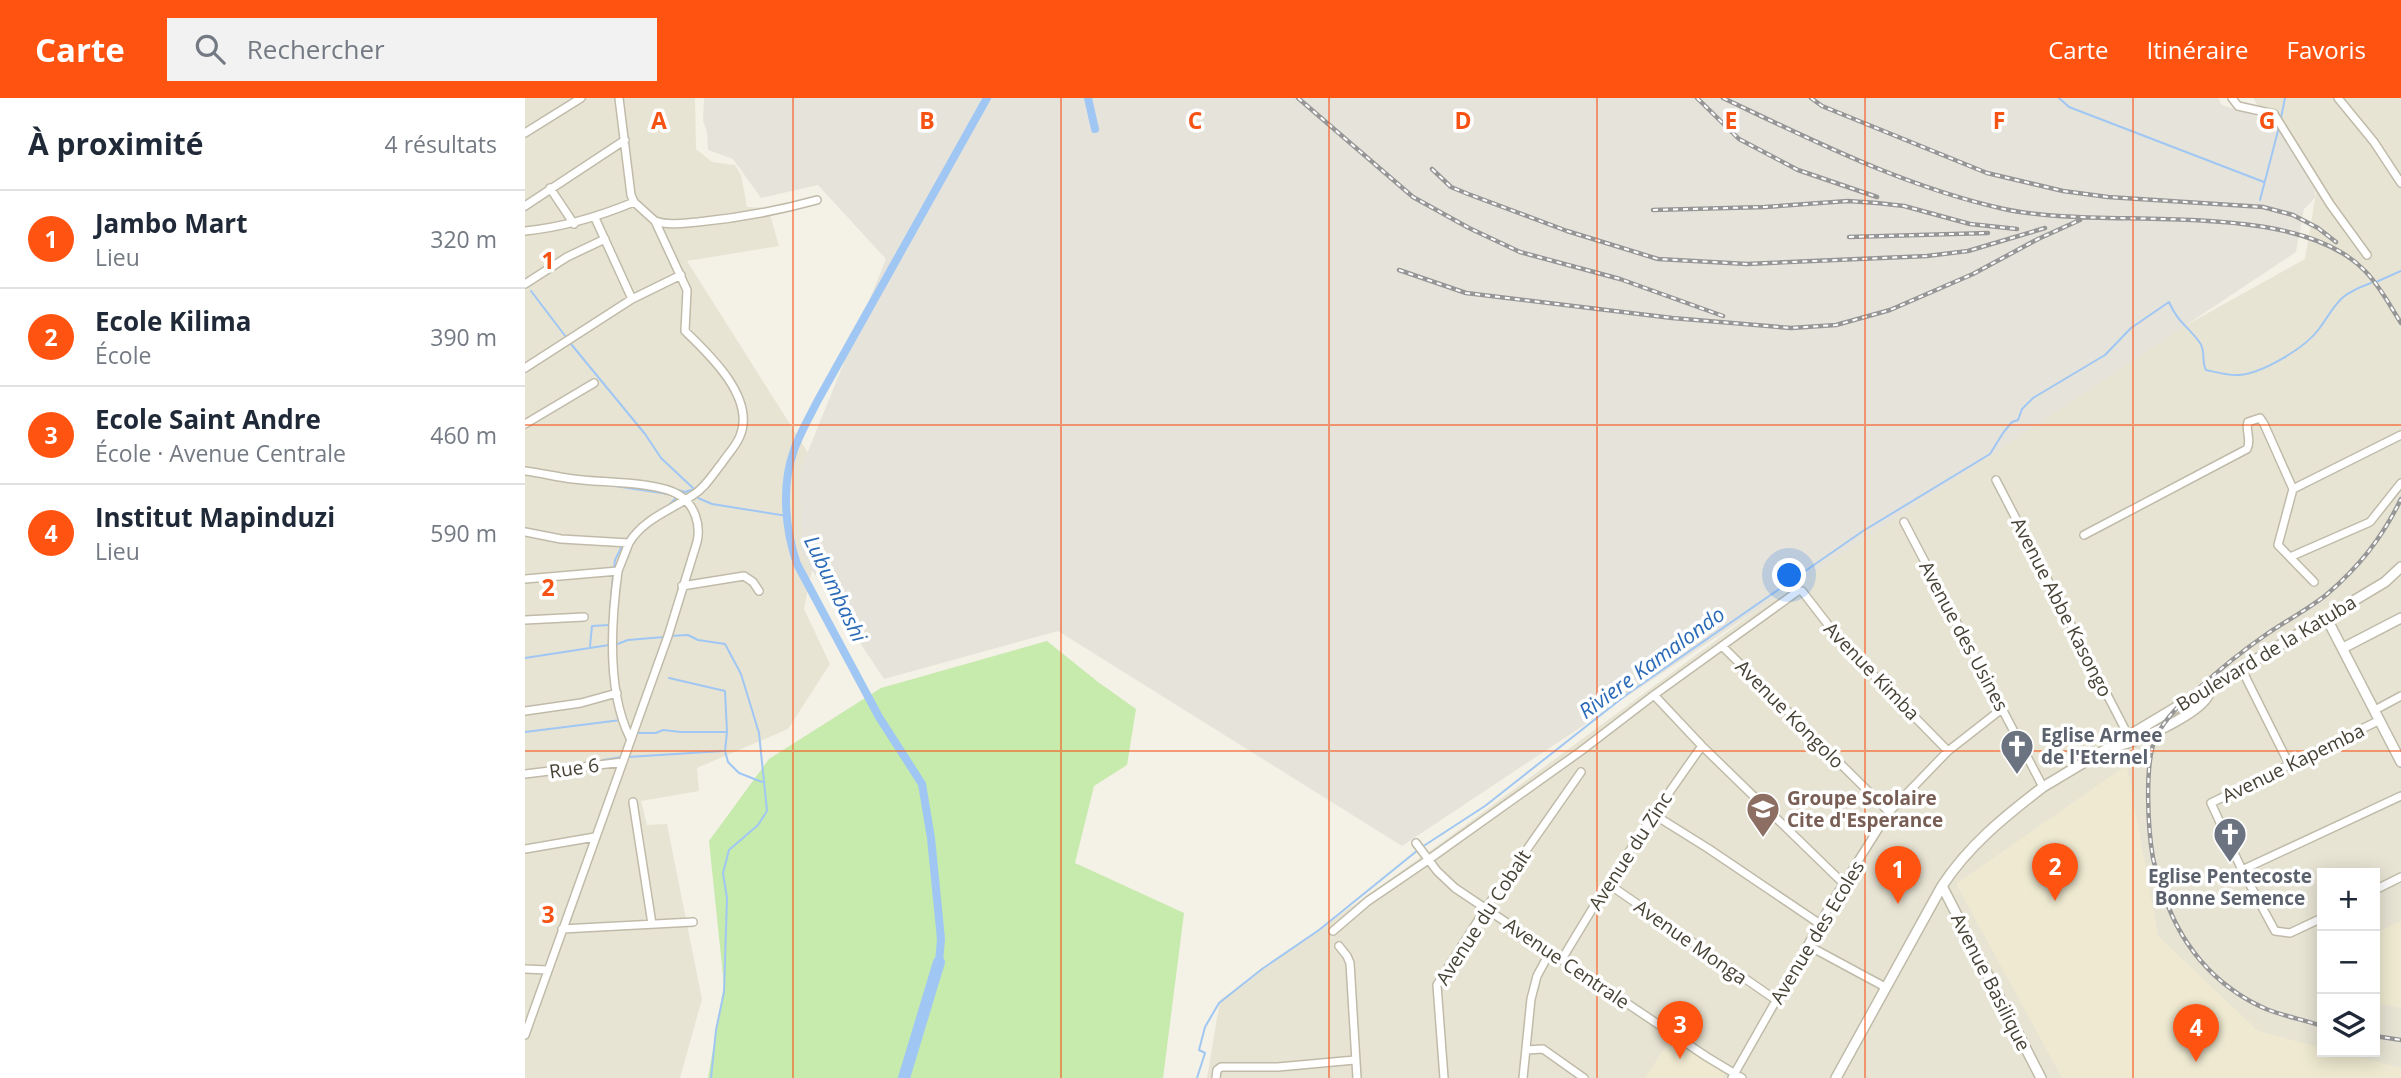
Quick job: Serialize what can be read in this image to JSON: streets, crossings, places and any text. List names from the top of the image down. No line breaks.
{"streets":{"street":["Avenue Abbe Kasongo","Avenue des Usines","Boulevard de la Katuba","Avenue Kimba","Avenue Kongolo","Avenue Kapemba","Rue 6","Avenue du Zinc","Avenue du Cobalt","Avenue des Ecoles","Avenue Monga","Avenue Centrale","Avenue Basilique"]},"crossings":[["Avenue Abbe Kasongo","Boulevard de la Katuba"],["Avenue des Usines","Boulevard de la Katuba"],["Avenue des Usines","Avenue des Ecoles"],["Boulevard de la Katuba","Avenue Basilique"],["Avenue Kimba","Avenue Kongolo"],["Avenue Kimba","Avenue des Ecoles"],["Avenue Kongolo","Avenue des Ecoles"],["Avenue du Zinc","Avenue Monga"],["Avenue du Zinc","Avenue Centrale"],["Avenue du Cobalt","Avenue Centrale"],["Avenue des Ecoles","Avenue Monga"],["Avenue des Ecoles","Avenue Centrale"]],"water":["Lubumbashi","Riviere Kamalondo"],"places":{"church":["Eglise Armee de l'Eternel","Eglise Pentecoste Bonne Semence"],"school or university":["Groupe Scolaire Cite d'Esperance"]},"page":{"header":"Carte","search":"Rechercher","nav":["Carte","Itinéraire","Favoris"],"heading":["À proximité","4 résultats"],"list":[{"mark":"1","name":"Jambo Mart","note":"Lieu","value":"320 m"},{"mark":"2","name":"Ecole Kilima","note":"École","value":"390 m"},{"mark":"3","name":"Ecole Saint Andre","note":"École · Avenue Centrale","value":"460 m"},{"mark":"4","name":"Institut Mapinduzi","note":"Lieu","value":"590 m"}],"pins":["2","1","3","4"],"map_buttons":["+","−"]},"grid":{"columns":["A","B","C","D","E","F","G"],"rows":["1","2","3"]}}
